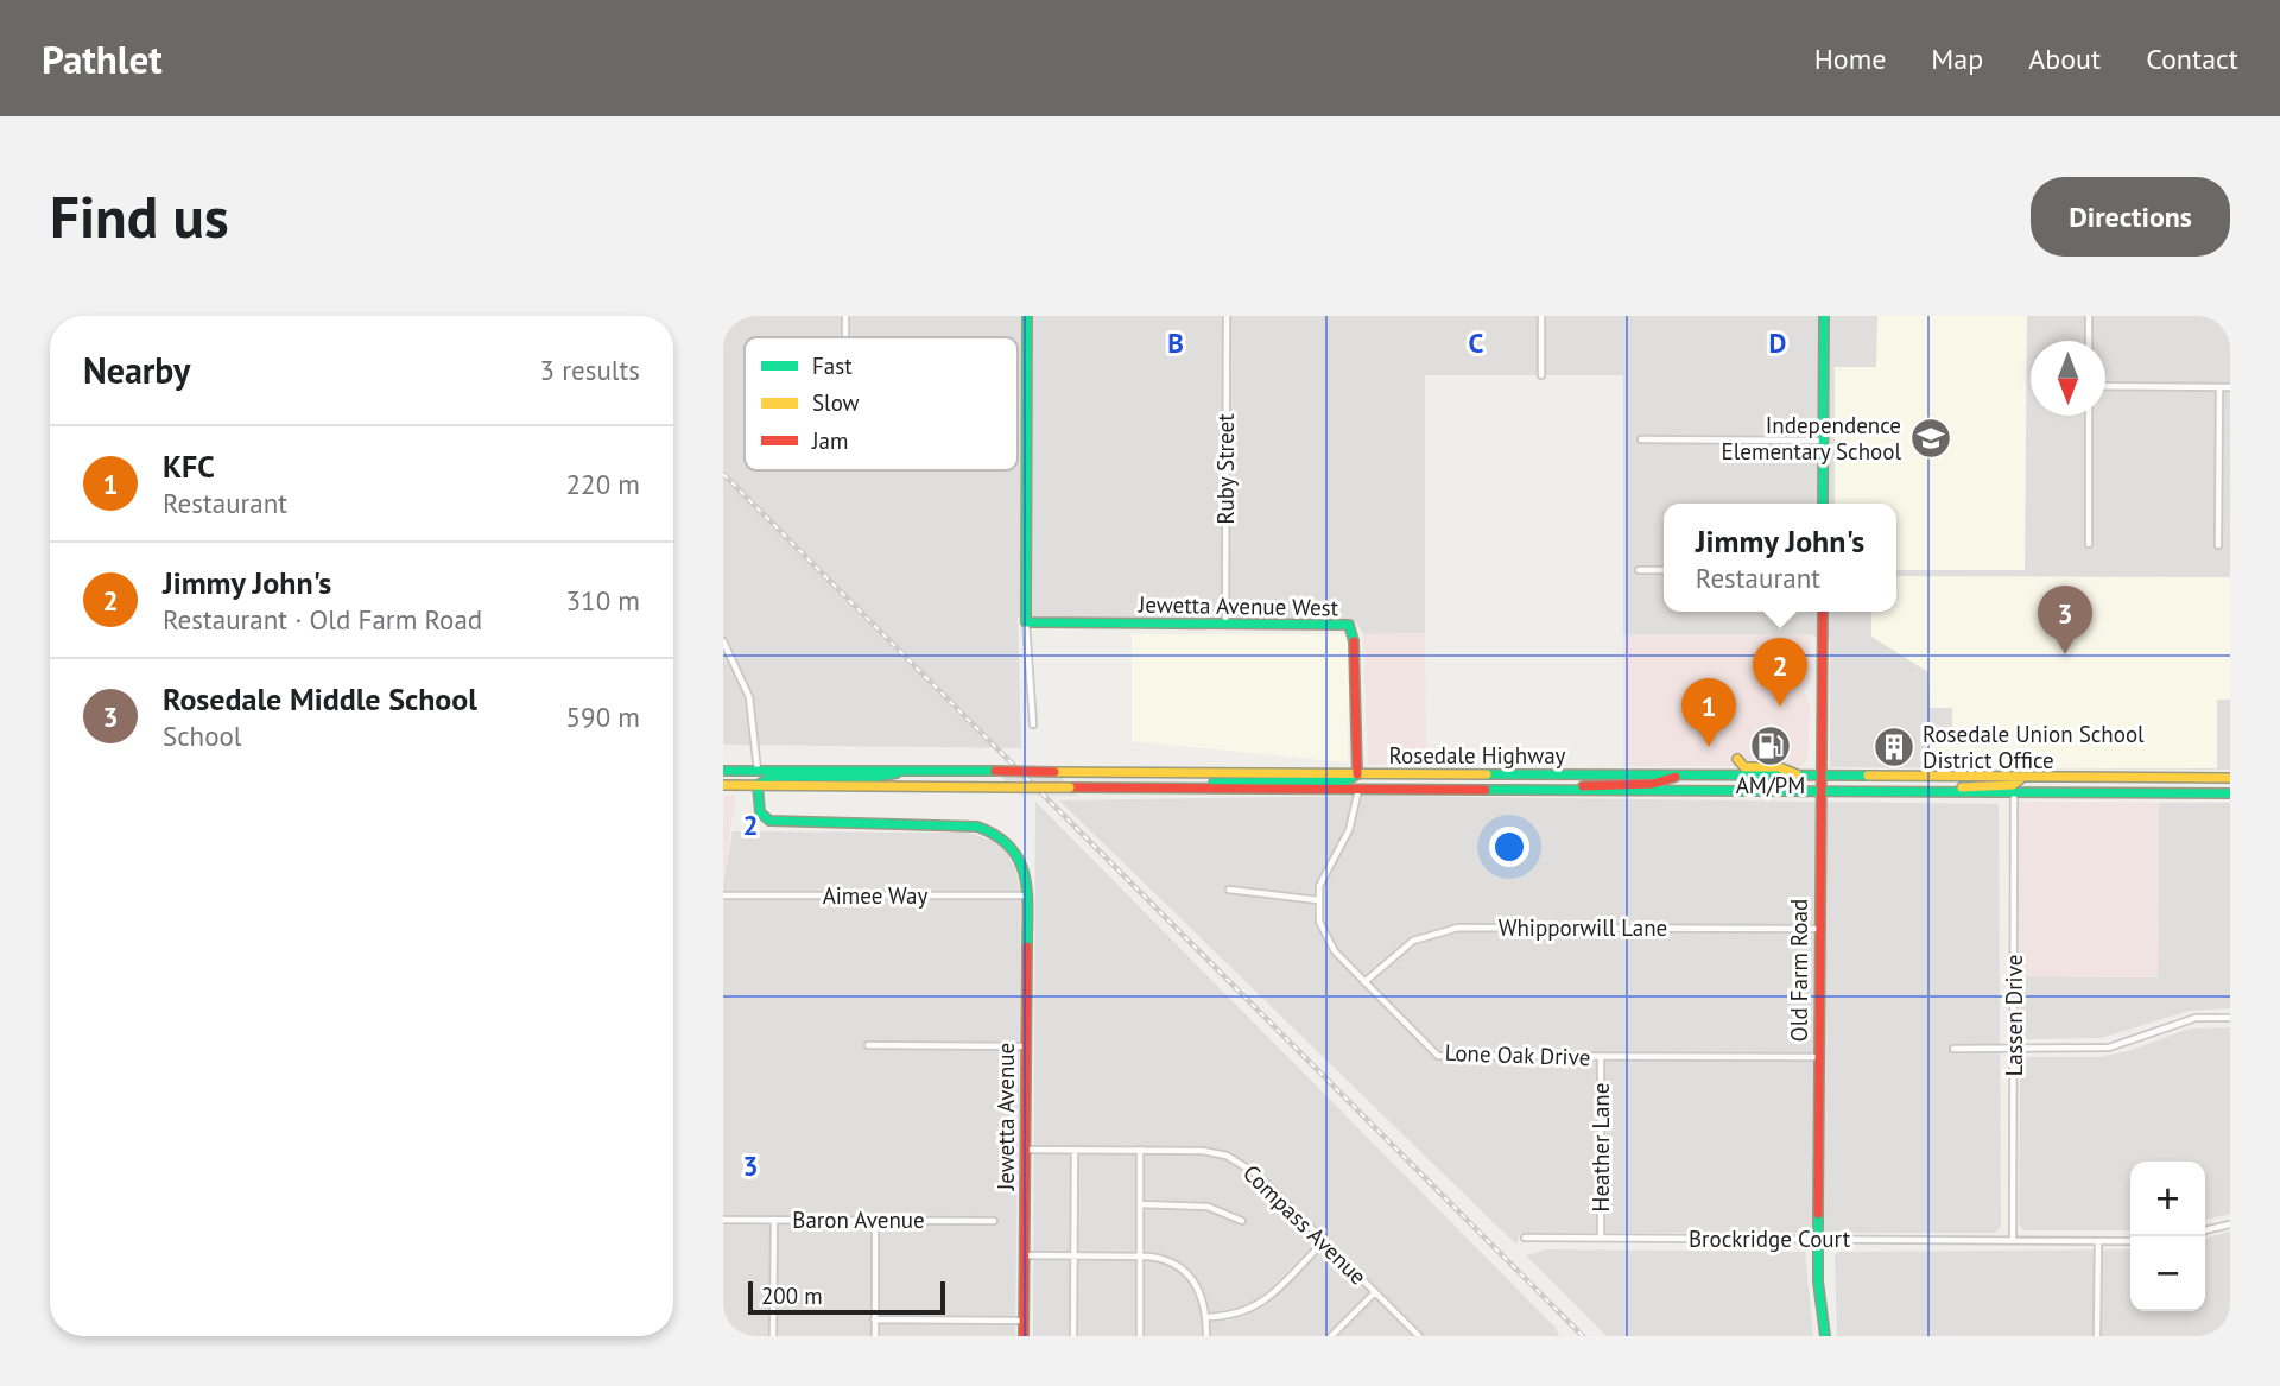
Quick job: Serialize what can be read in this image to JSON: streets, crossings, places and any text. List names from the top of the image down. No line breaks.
{"streets":{"main road":["Jewetta Avenue West","Rosedale Highway","Old Farm Road","Jewetta Avenue"],"street":["Ruby Street","Aimee Way","Whipporwill Lane","Lassen Drive","Lone Oak Drive","Heather Lane","Baron Avenue","Compass Avenue","Brockridge Court"]},"crossings":[["Ruby Street","Jewetta Avenue West"],["Jewetta Avenue West","Rosedale Highway"],["Rosedale Highway","Old Farm Road"],["Rosedale Highway","Lassen Drive"],["Rosedale Highway","Jewetta Avenue"],["Aimee Way","Jewetta Avenue"],["Whipporwill Lane","Old Farm Road"],["Whipporwill Lane","Lone Oak Drive"],["Old Farm Road","Lone Oak Drive"],["Old Farm Road","Brockridge Court"],["Lassen Drive","Brockridge Court"],["Lone Oak Drive","Heather Lane"],["Jewetta Avenue","Compass Avenue"],["Heather Lane","Brockridge Court"]],"places":{"school or university":["Independence Elementary School"],"fuel station":["AM/PM"],"building":["Rosedale Union School District Office"]},"legend":["Fast","Slow","Jam"],"scale_bar":"200 m","north":"bottom","page":{"header":"Pathlet","nav":["Home","Map","About","Contact"],"buttons":"Directions","title":"Find us","heading":["Nearby","3 results"],"list":[{"mark":"1","name":"KFC","note":"Restaurant","value":"220 m"},{"mark":"2","name":"Jimmy John's","note":"Restaurant · Old Farm Road","value":"310 m"},{"mark":"3","name":"Rosedale Middle School","note":"School","value":"590 m"}],"popup":["Jimmy John's","Restaurant"],"pins":["3","2","1"],"map_buttons":["+","−"],"scale":"200 m"},"grid":{"columns":["B","C","D"],"rows":["2","3"]}}
